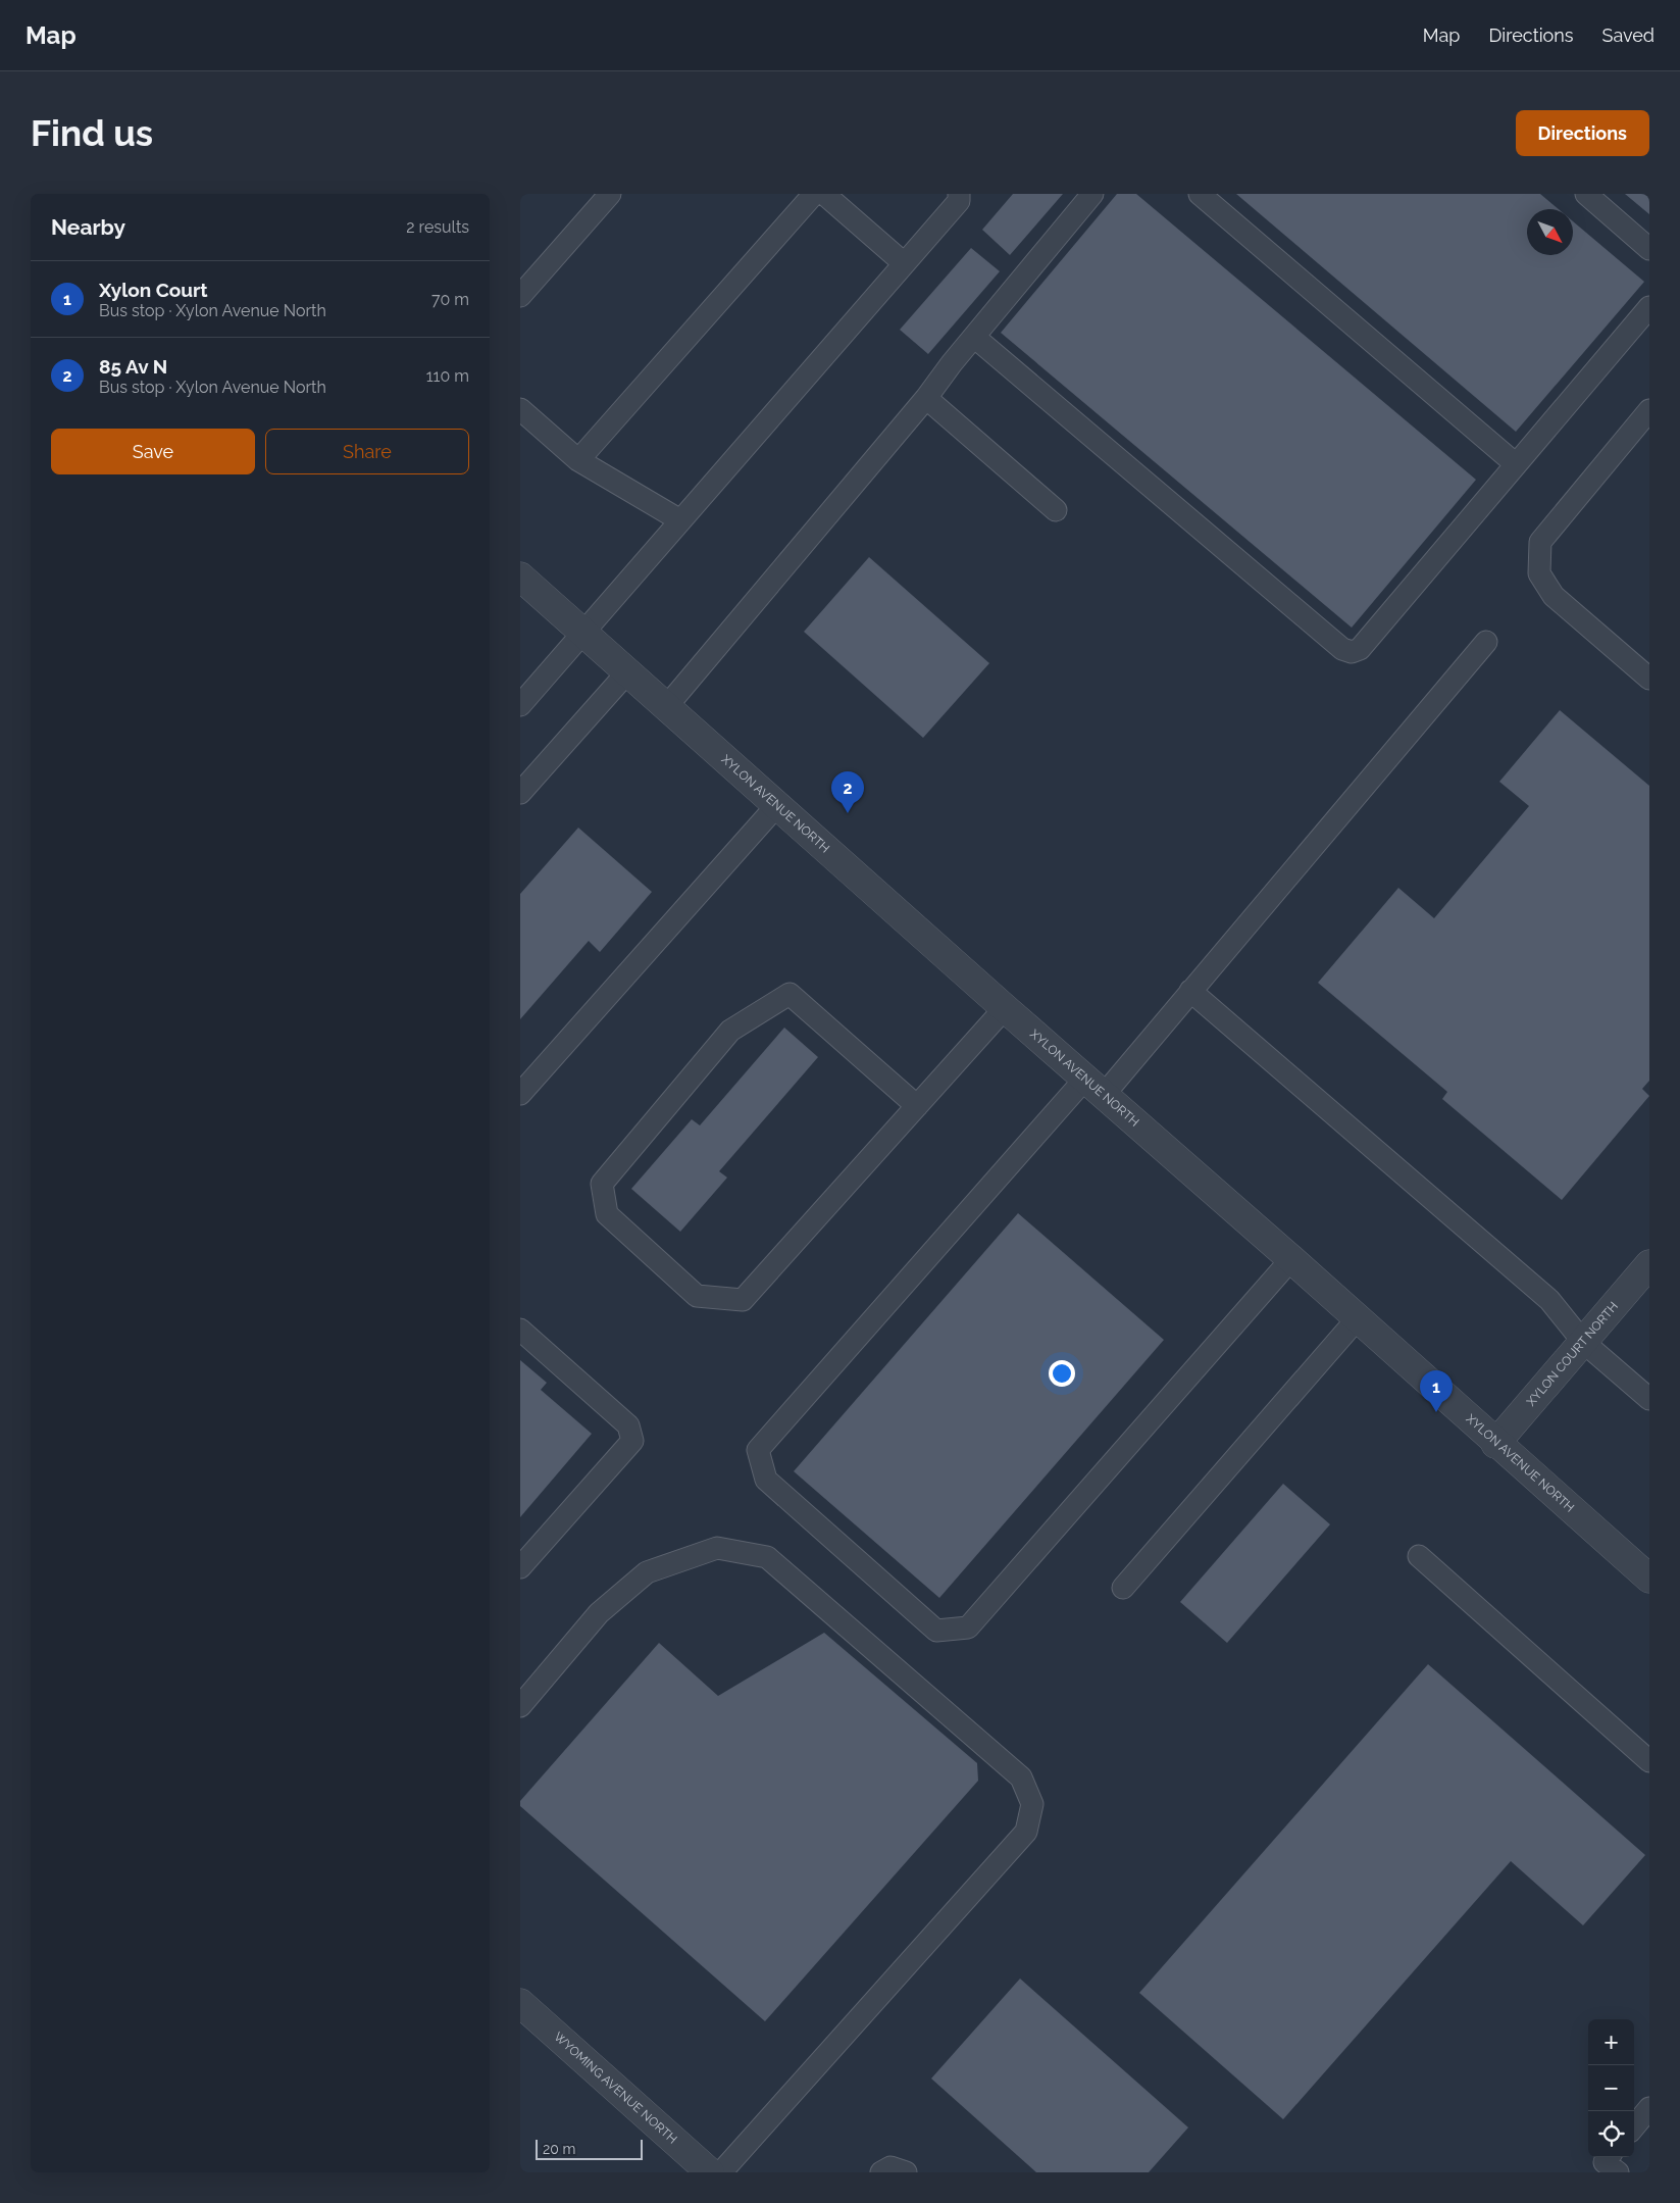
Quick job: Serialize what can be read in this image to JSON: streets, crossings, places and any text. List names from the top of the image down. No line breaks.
{"streets":{"street":["XYLON AVENUE NORTH","XYLON COURT NORTH","WYOMING AVENUE NORTH"]},"crossings":[["XYLON AVENUE NORTH","XYLON COURT NORTH"]],"scale_bar":"20 m","north":"bottom right","page":{"header":"Map","nav":["Map","Directions","Saved"],"buttons":["Directions",["Save","Share"]],"title":"Find us","heading":["Nearby","2 results"],"list":[{"mark":"1","name":"Xylon Court","note":"Bus stop · Xylon Avenue North","value":"70 m"},{"mark":"2","name":"85 Av N","note":"Bus stop · Xylon Avenue North","value":"110 m"}],"pins":["2","1"],"map_buttons":["+","−"],"scale":"20 m"}}
